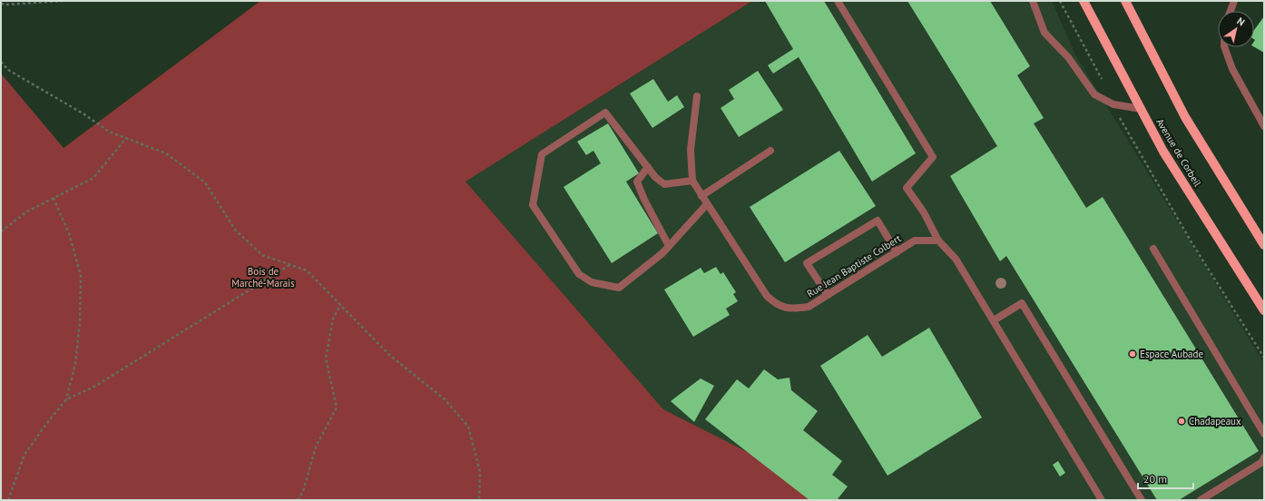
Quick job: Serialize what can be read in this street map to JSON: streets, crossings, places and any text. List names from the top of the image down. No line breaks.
{"streets":{"main road":["Avenue de Corbeil"],"street":["Rue Jean Baptiste Colbert"]},"parks":["Bois de Marché-Marais"],"places":["Espace Aubade","Chadapeaux"],"scale_bar":"20 m","north":"top right"}
